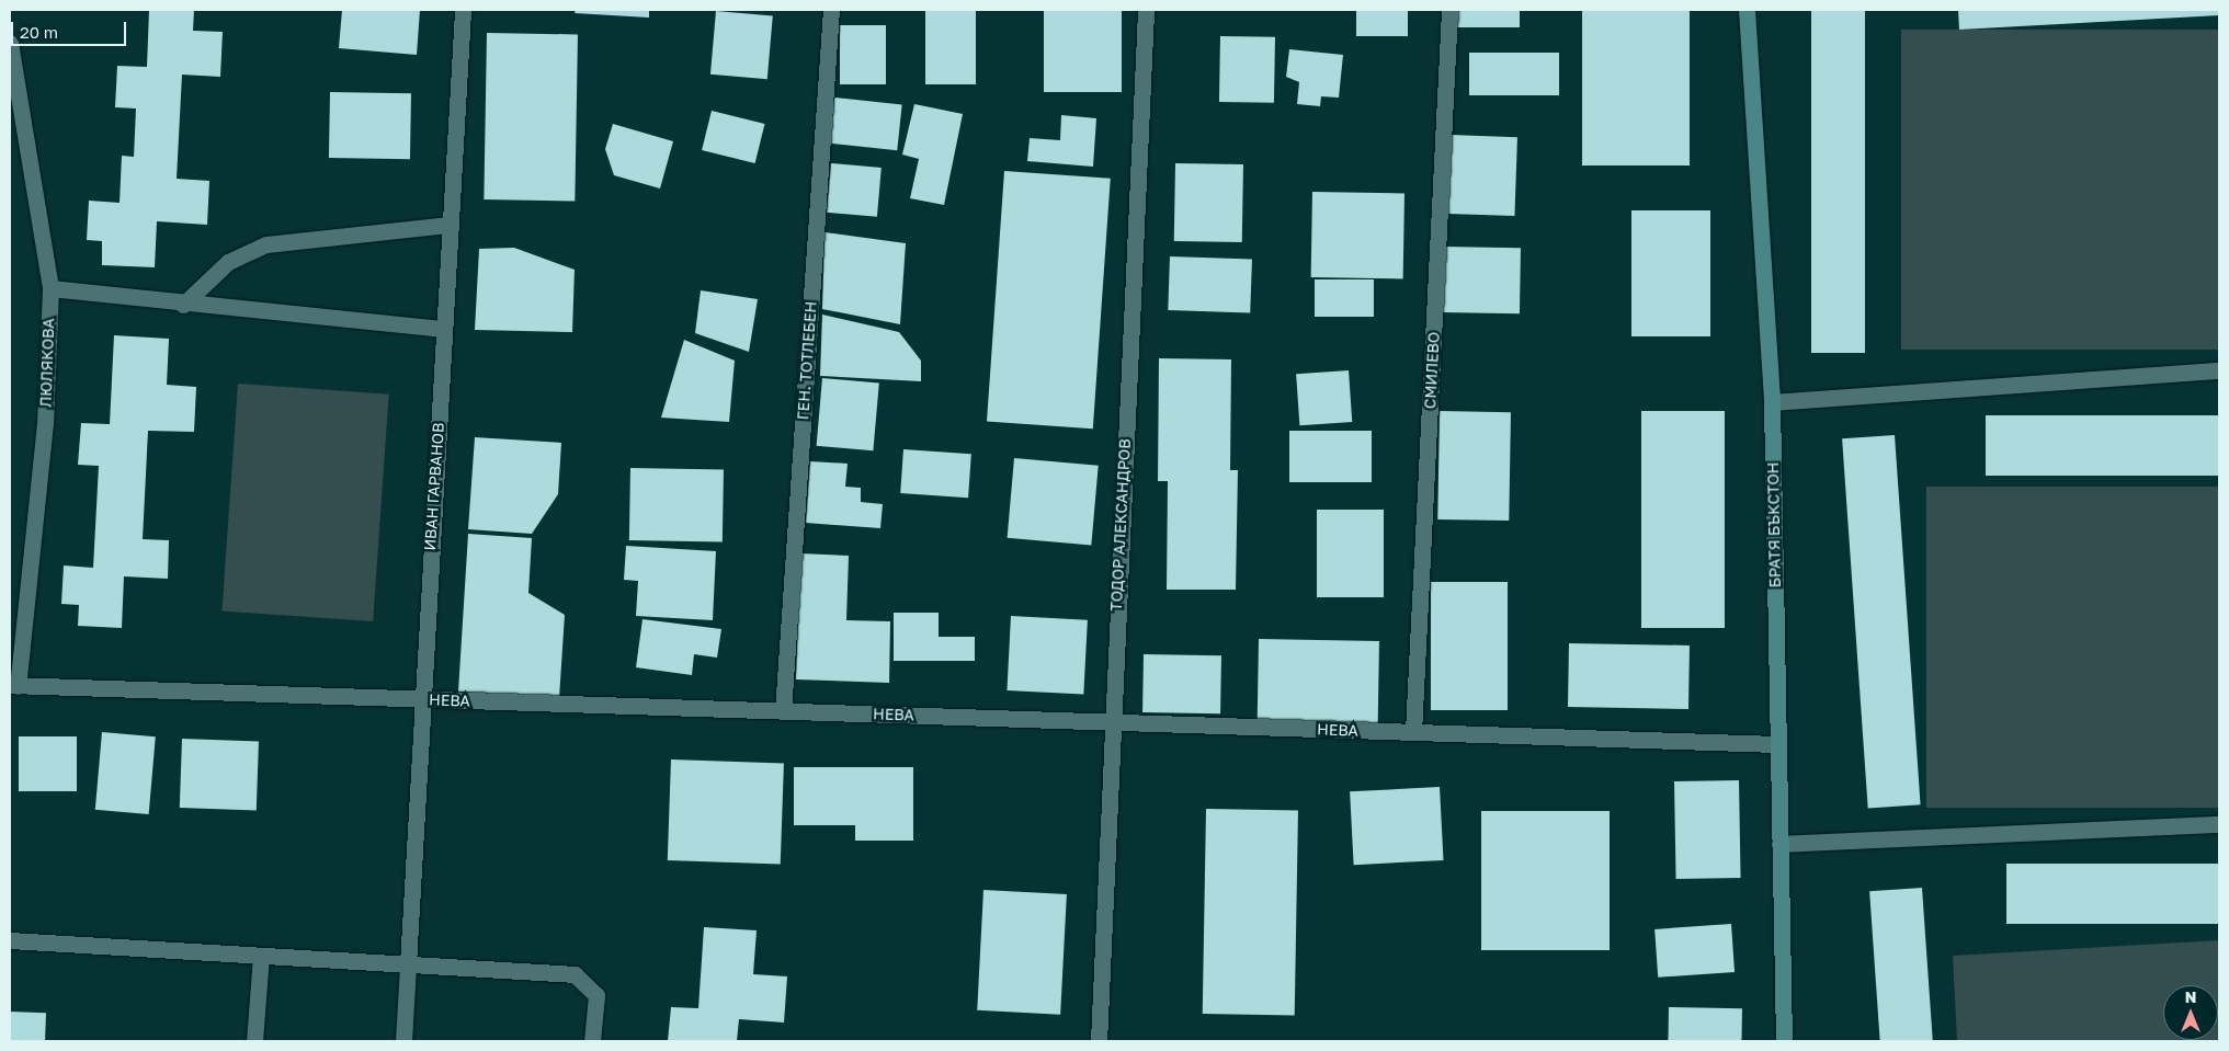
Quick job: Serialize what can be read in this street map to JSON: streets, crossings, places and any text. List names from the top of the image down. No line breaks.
{"streets":{"street":["ГЕН. ТОТЛЕБЕН","ЛЮЛЯКОВА","СМИЛЕВО","ИВАН ГАРВАНОВ","ТОДОР АЛЕКСАНДРОВ","БРАТЯ БЪКСТОН","НЕВА"]},"crossings":[["ГЕН. ТОТЛЕБЕН","НЕВА"],["ЛЮЛЯКОВА","НЕВА"],["СМИЛЕВО","НЕВА"],["ИВАН ГАРВАНОВ","НЕВА"],["ТОДОР АЛЕКСАНДРОВ","НЕВА"],["БРАТЯ БЪКСТОН","НЕВА"]],"scale_bar":"20 m","north":"top"}
